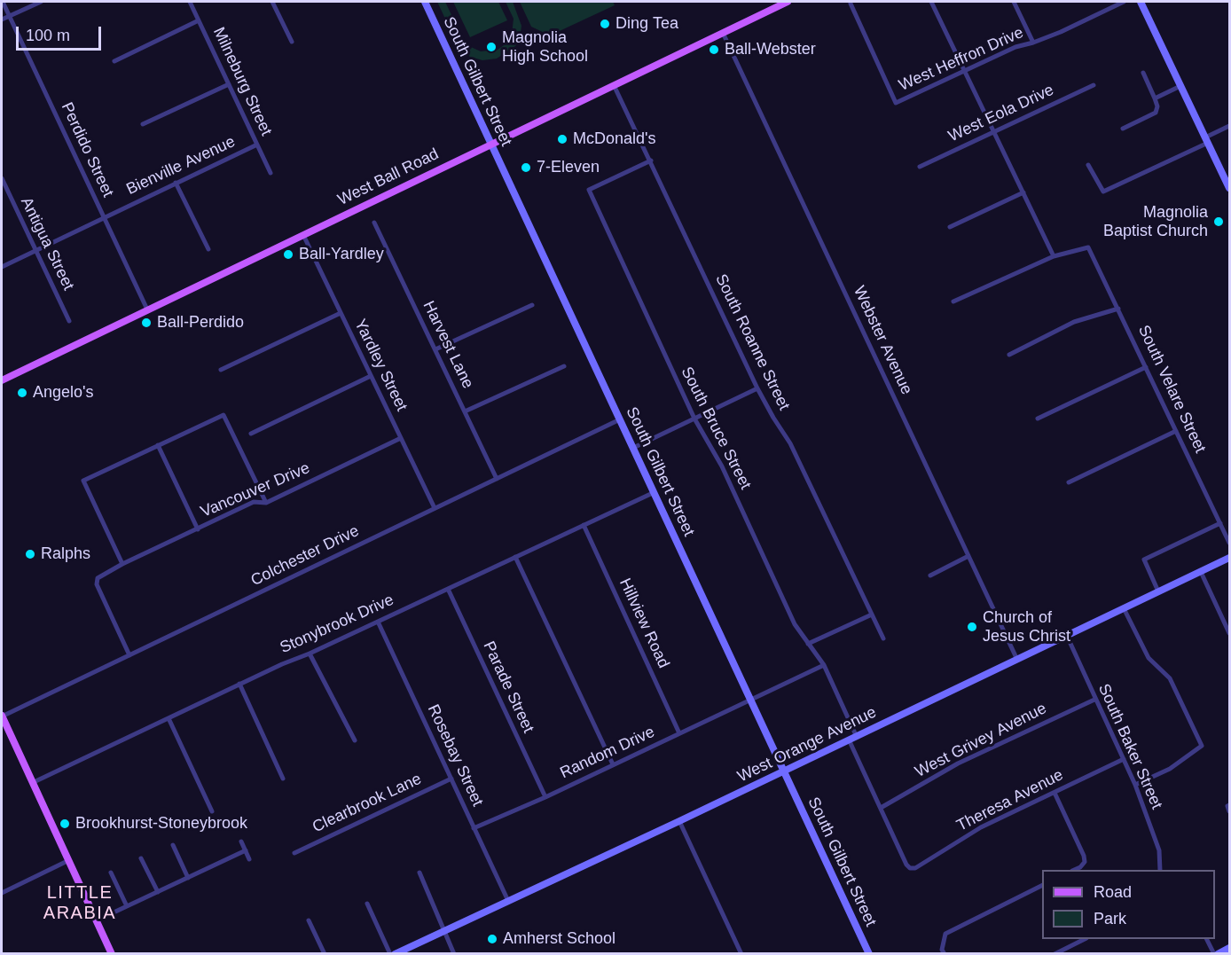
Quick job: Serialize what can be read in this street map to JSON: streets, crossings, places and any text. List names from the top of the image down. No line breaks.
{"streets":{"main road":["West Ball Road"],"street":["West Heffron Drive","Milneburg Street","South Gilbert Street","West Eola Drive","Perdido Street","Bienville Avenue","Antigua Street","Webster Avenue","South Roanne Street","Harvest Lane","Yardley Street","South Velare Street","South Bruce Street","Vancouver Drive","Colchester Drive","Hillview Road","Stonybrook Drive","Parade Street","West Grivey Avenue","West Orange Avenue","South Baker Street","Random Drive","Rosebay Street","Theresa Avenue","Clearbrook Lane"]},"crossings":[["Milneburg Street","Bienville Avenue"],["South Gilbert Street","West Ball Road"],["South Gilbert Street","Colchester Drive"],["South Gilbert Street","Stonybrook Drive"],["South Gilbert Street","West Orange Avenue"],["South Gilbert Street","Random Drive"],["Perdido Street","Bienville Avenue"],["Perdido Street","West Ball Road"],["Bienville Avenue","Antigua Street"],["West Ball Road","Webster Avenue"],["West Ball Road","South Roanne Street"],["West Ball Road","Yardley Street"],["Webster Avenue","West Orange Avenue"],["South Roanne Street","South Bruce Street"],["Harvest Lane","Colchester Drive"],["Yardley Street","Vancouver Drive"],["Yardley Street","Colchester Drive"],["South Bruce Street","West Orange Avenue"],["South Bruce Street","Random Drive"],["Vancouver Drive","Colchester Drive"],["Hillview Road","Stonybrook Drive"],["Hillview Road","Random Drive"],["Stonybrook Drive","Parade Street"],["Stonybrook Drive","Rosebay Street"],["Parade Street","Random Drive"],["West Grivey Avenue","South Baker Street"],["West Grivey Avenue","Theresa Avenue"],["West Orange Avenue","South Baker Street"],["West Orange Avenue","Rosebay Street"],["South Baker Street","Theresa Avenue"],["Random Drive","Rosebay Street"],["Rosebay Street","Clearbrook Lane"]],"districts":["LITTLE ARABIA"],"places":["Ding Tea","Magnolia High School","Ball-Webster","McDonald's","7-Eleven","Magnolia Baptist Church","Ball-Yardley","Ball-Perdido","Angelo's","Ralphs","Church of Jesus Christ","Brookhurst-Stoneybrook","Amherst School"],"legend":["Road","Park"],"scale_bar":"100 m"}
